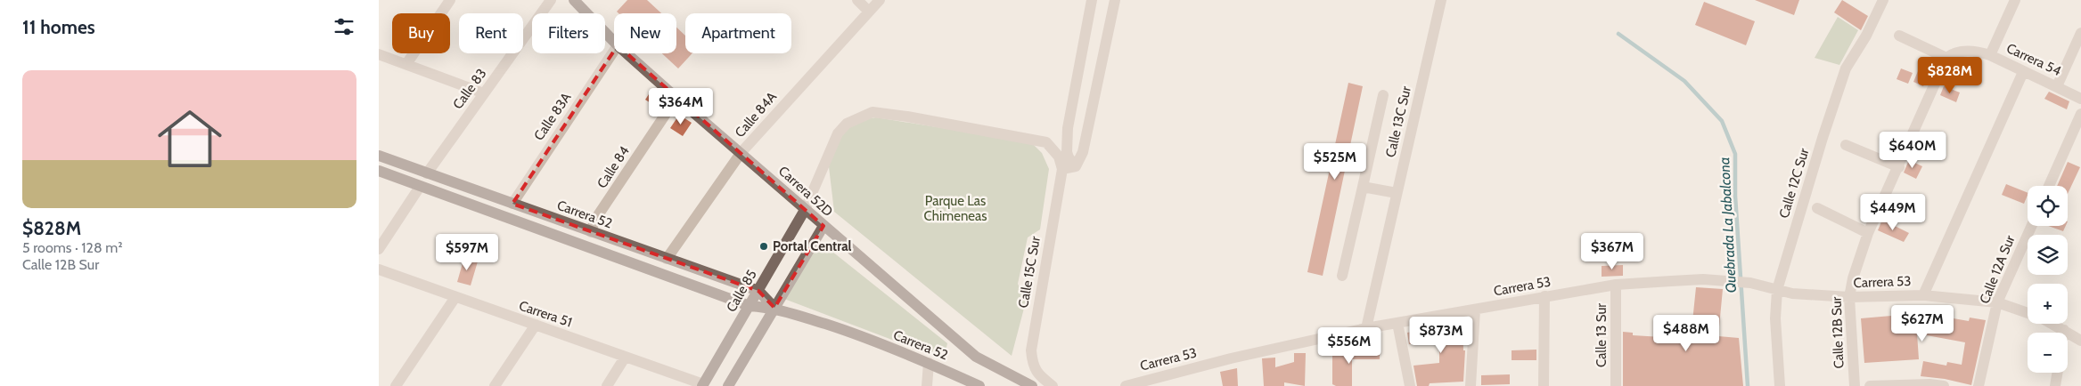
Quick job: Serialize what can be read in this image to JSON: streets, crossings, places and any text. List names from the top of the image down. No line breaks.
{"streets":{"main road":["Carrera 52D","Carrera 52","Calle 85"],"street":["Carrera 54","Calle 83","Calle 84A","Calle 83A","Calle 13C Sur","Calle 84","Calle 12C Sur","Calle 12A Sur","Calle 15C Sur","Carrera 53","Carrera 51","Calle 12B Sur","Calle 13 Sur"]},"crossings":[["Carrera 54","Calle 12B Sur"],["Calle 83","Carrera 52"],["Calle 84A","Carrera 52D"],["Calle 84A","Carrera 52"],["Calle 83A","Carrera 52"],["Calle 13C Sur","Carrera 53"],["Calle 84","Carrera 52D"],["Calle 84","Carrera 52"],["Calle 12C Sur","Carrera 53"],["Carrera 52D","Calle 85"],["Carrera 52","Calle 85"],["Calle 12A Sur","Carrera 53"],["Carrera 53","Calle 12B Sur"],["Carrera 53","Calle 13 Sur"],["Calle 85","Carrera 51"]],"water":["Quebrada La Jabalcona"],"parks":["Parque Las Chimeneas"],"places":["Portal Central"],"page":{"heading":"11 homes","chip":["Buy","Rent","Filters","New","Apartment"],"list":[{"name":"$828M","note":"5 rooms · 128 m² · Calle 12B Sur"}],"price":["$828M","$364M","$640M","$525M","$449M","$367M","$597M","$627M","$488M","$873M","$556M"],"map_buttons":["+","−"]}}
